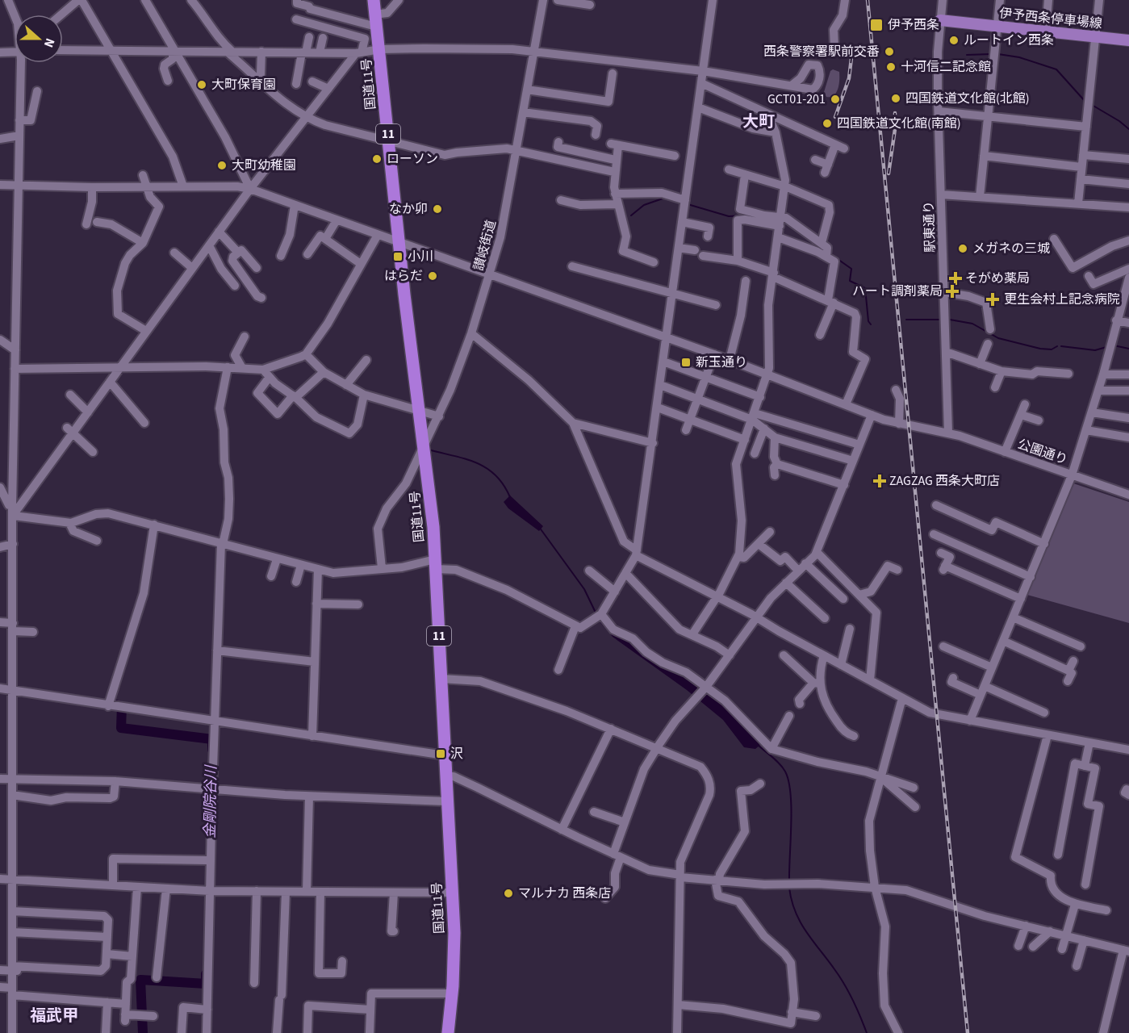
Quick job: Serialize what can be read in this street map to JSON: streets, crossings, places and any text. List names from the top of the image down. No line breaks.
{"streets":{"highway":["国道11号","11"],"main road":["伊予西条停車場線"],"street":["駅東通り","讃岐街道","公園通り"]},"crossings":[["伊予西条停車場線","駅東通り"],["国道11号","讃岐街道"],["国道11号","公園通り"],["駅東通り","公園通り"],["讃岐街道","公園通り"]],"districts":["大町","福武甲"],"water":["金剛院谷川"],"places":{"transit":["伊予西条","小川","新玉通り","沢"],"other":["ルートイン西条","西条警察署駅前交番","十河信二記念館","大町保育園","四国鉄道文化館(北館)","GCT01-201","四国鉄道文化館(南館)","ローソン","大町幼稚園","なか卯","メガネの三城","はらだ","マルナカ 西条店"],"health":["そがめ薬局","ハート調剤薬局","更生会村上記念病院","ZAGZAG 西条大町店"]},"north":"right"}
